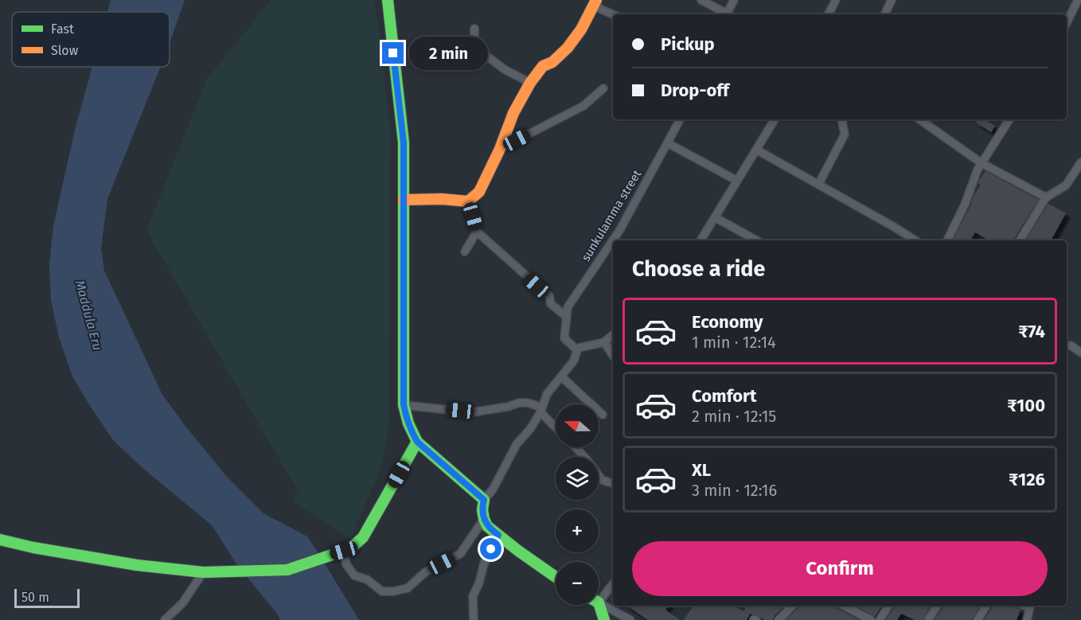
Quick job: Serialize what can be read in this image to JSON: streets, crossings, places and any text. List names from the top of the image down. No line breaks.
{"streets":{"street":["sunkulamma street"]},"water":["Maddula Eru"],"legend":["Fast","Slow"],"scale_bar":"50 m","north":"left","page":{"banner":["Pickup","Drop-off"],"bubble":"2 min","heading":"Choose a ride","list":[{"name":"Economy","note":"1 min · 12:14","value":"₹74"},{"name":"Comfort","note":"2 min · 12:15","value":"₹100"},{"name":"XL","note":"3 min · 12:16","value":"₹126"}],"map_buttons":["+","−"],"buttons":"Confirm","scale":"50 m"}}
